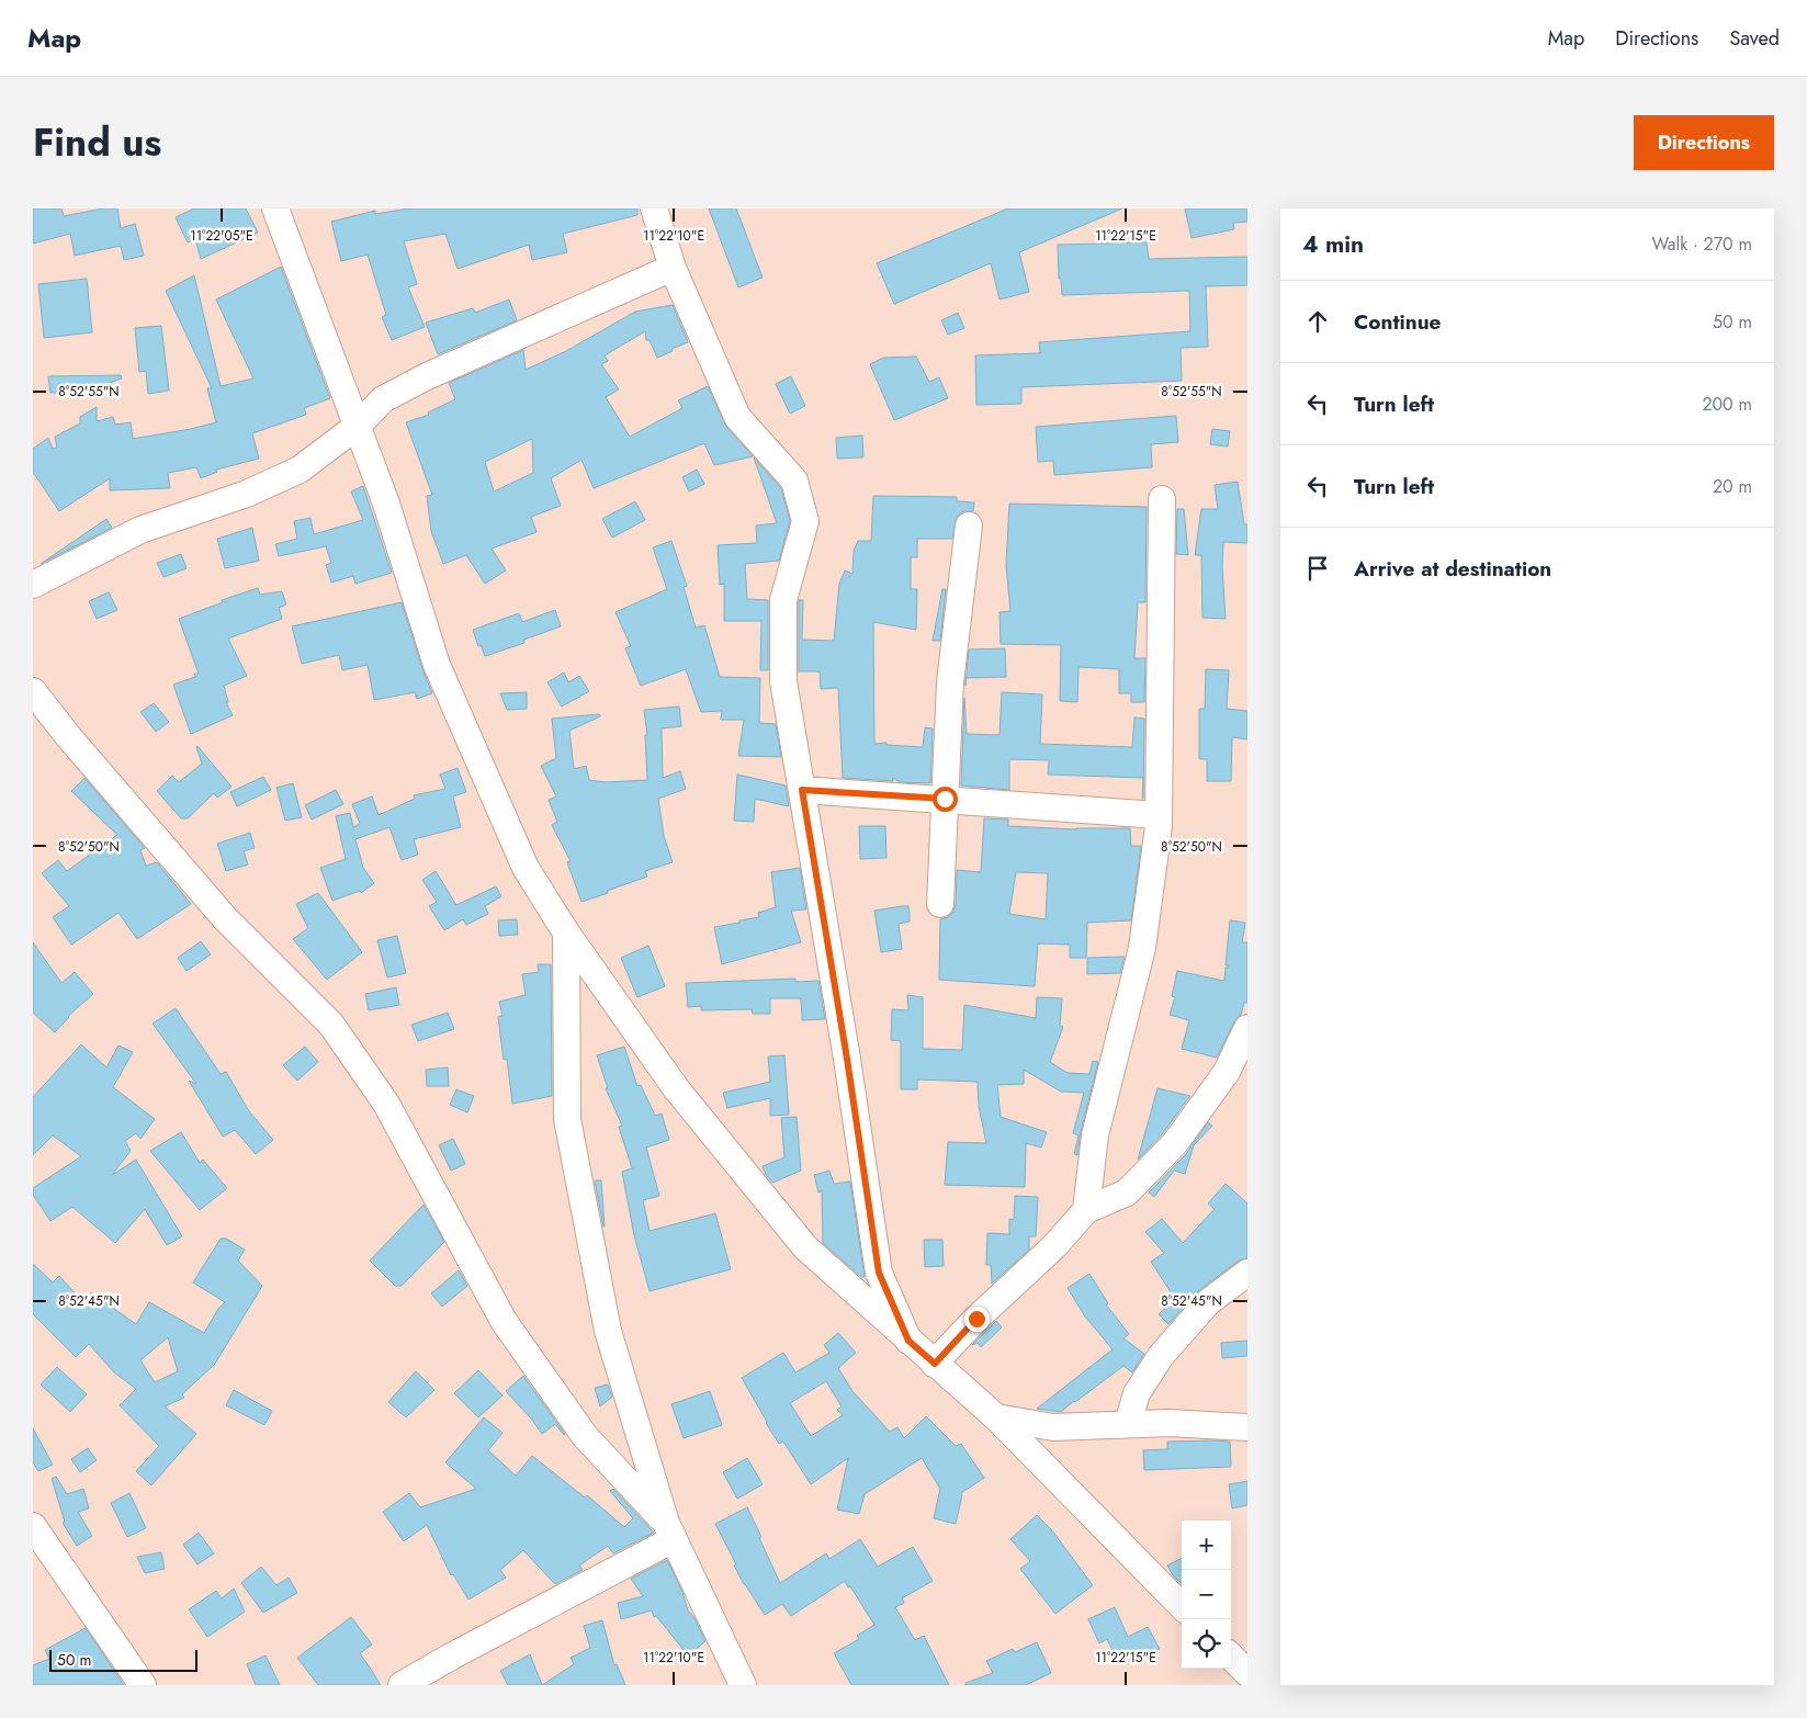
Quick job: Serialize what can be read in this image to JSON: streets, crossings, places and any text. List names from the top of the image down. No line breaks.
{"scale_bar":"50 m","page":{"header":"Map","nav":["Map","Directions","Saved"],"title":"Find us","buttons":"Directions","heading":["4 min","Walk · 270 m"],"list":[["Continue","50 m"],["Turn left","200 m"],["Turn left","20 m"],"Arrive at destination"],"map_buttons":["+","−"],"scale":"50 m"},"coordinates":["11°22'05\"E","11°22'10\"E","11°22'15\"E","8°52'55\"N","8°52'50\"N","8°52'45\"N"]}
